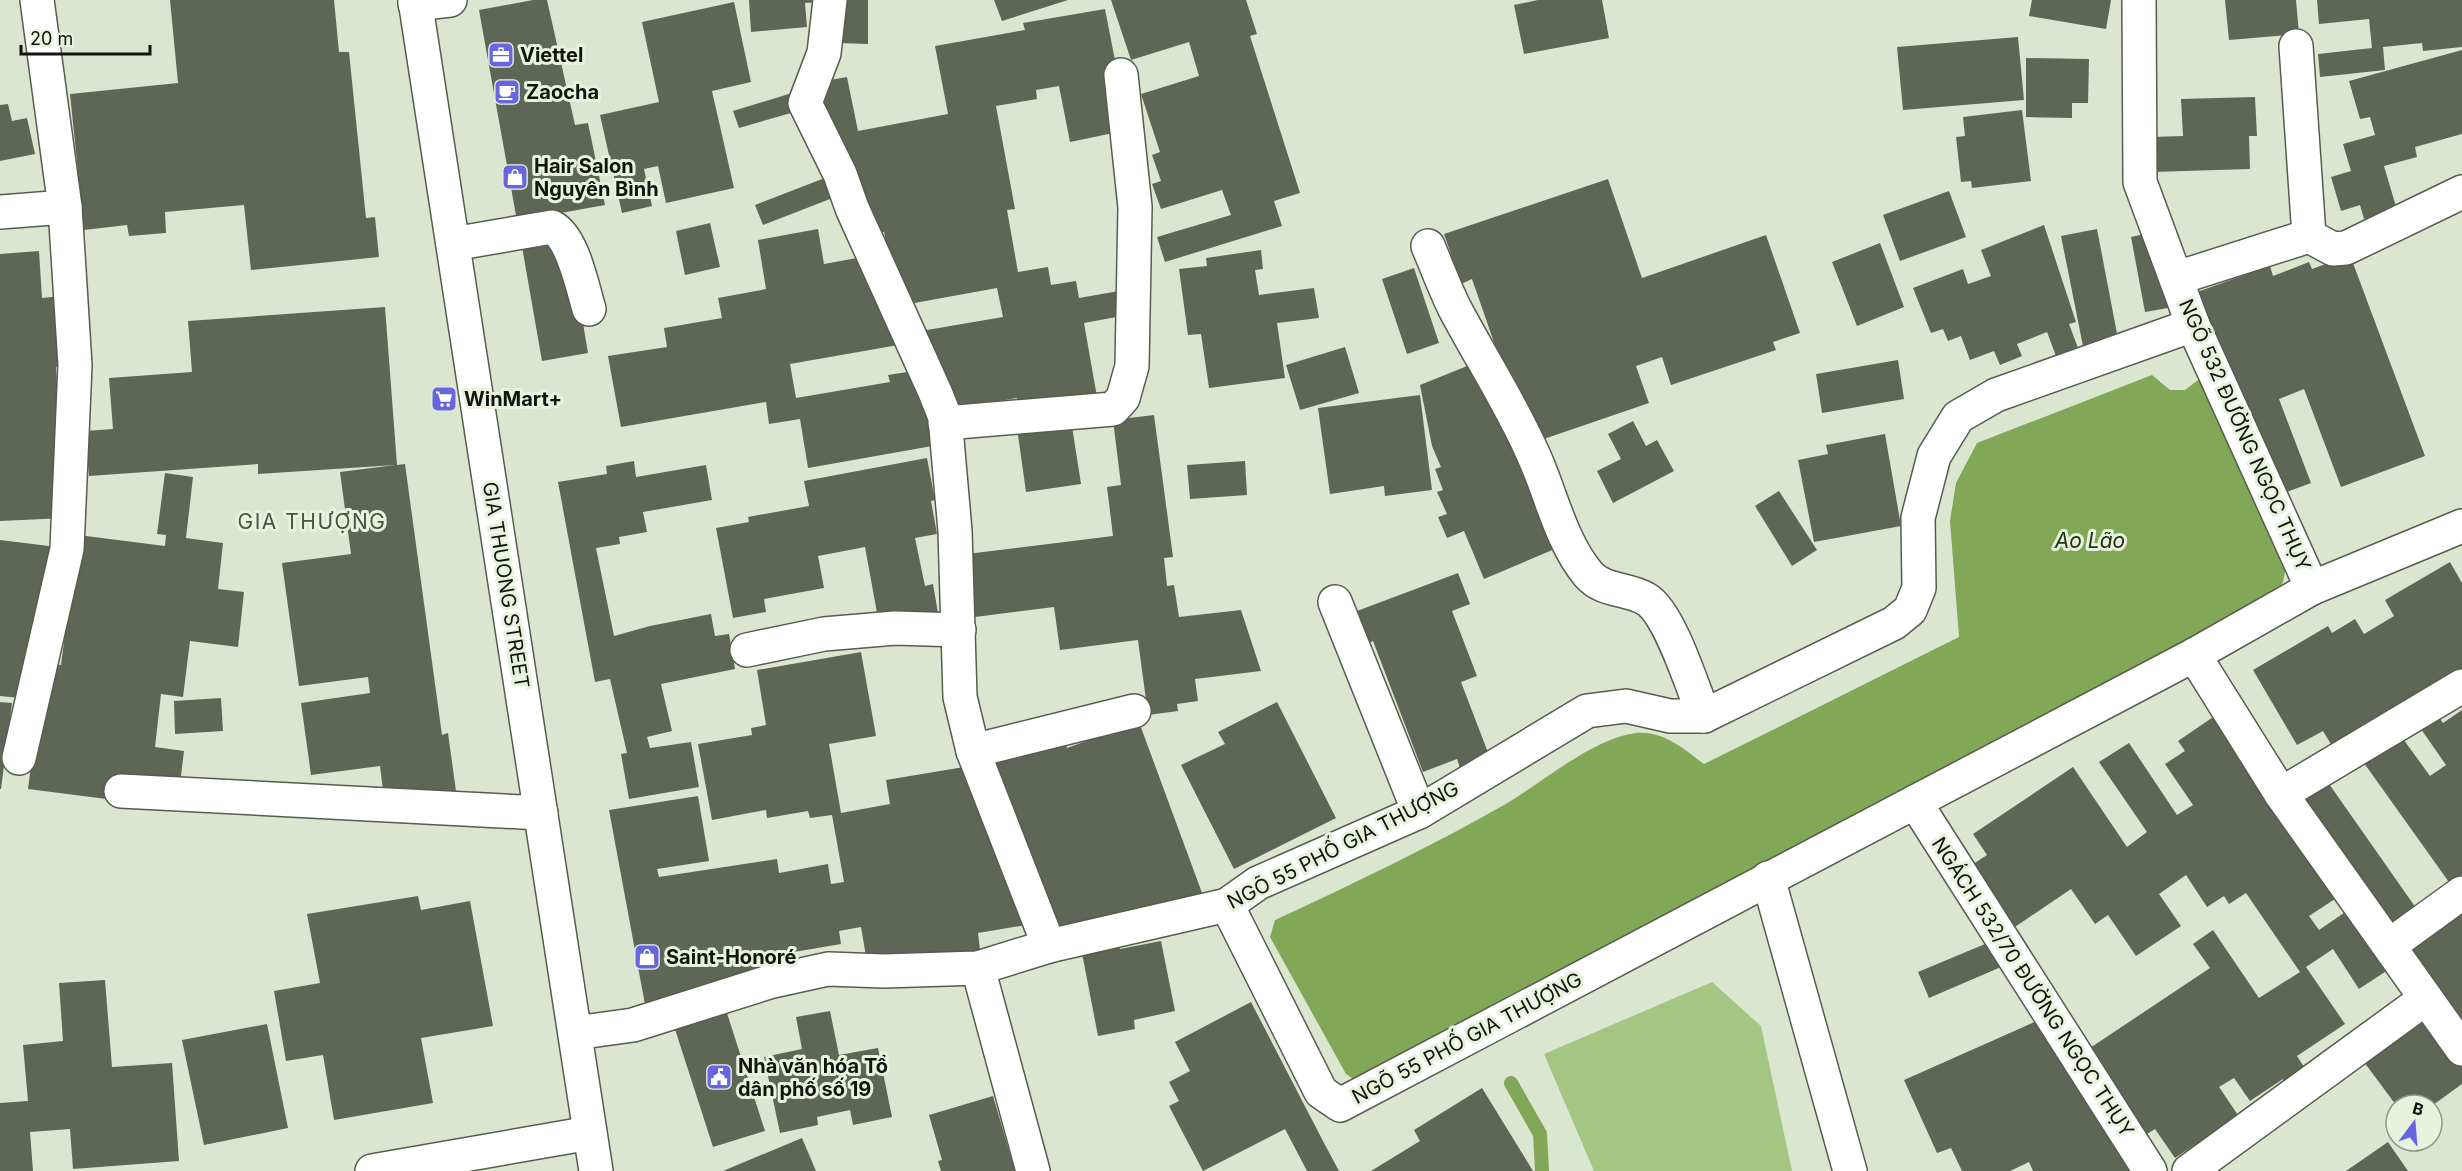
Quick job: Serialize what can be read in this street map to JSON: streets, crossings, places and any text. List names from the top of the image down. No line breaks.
{"streets":{"street":["NGÕ 532 ĐƯỜNG NGỌC THỤY","GIA THUONG STREET","NGÕ 55 PHỐ GIA THƯỢNG","NGÁCH 532/70 ĐƯỜNG NGỌC THỤY"]},"crossings":[["NGÕ 532 ĐƯỜNG NGỌC THỤY","NGÕ 55 PHỐ GIA THƯỢNG"],["NGÕ 532 ĐƯỜNG NGỌC THỤY","NGÁCH 532/70 ĐƯỜNG NGỌC THỤY"],["GIA THUONG STREET","NGÕ 55 PHỐ GIA THƯỢNG"]],"districts":["GIA THƯỢNG"],"water":["Ao Lão"],"places":{"office":["Viettel"],"cafe":["Zaocha"],"shop":["Hair Salon Nguyên Bình","Saint-Honoré"],"supermarket":["WinMart+"],"public building":["Nhà văn hóa Tổ dân phố số 19"]},"scale_bar":"20 m","north":"top"}
